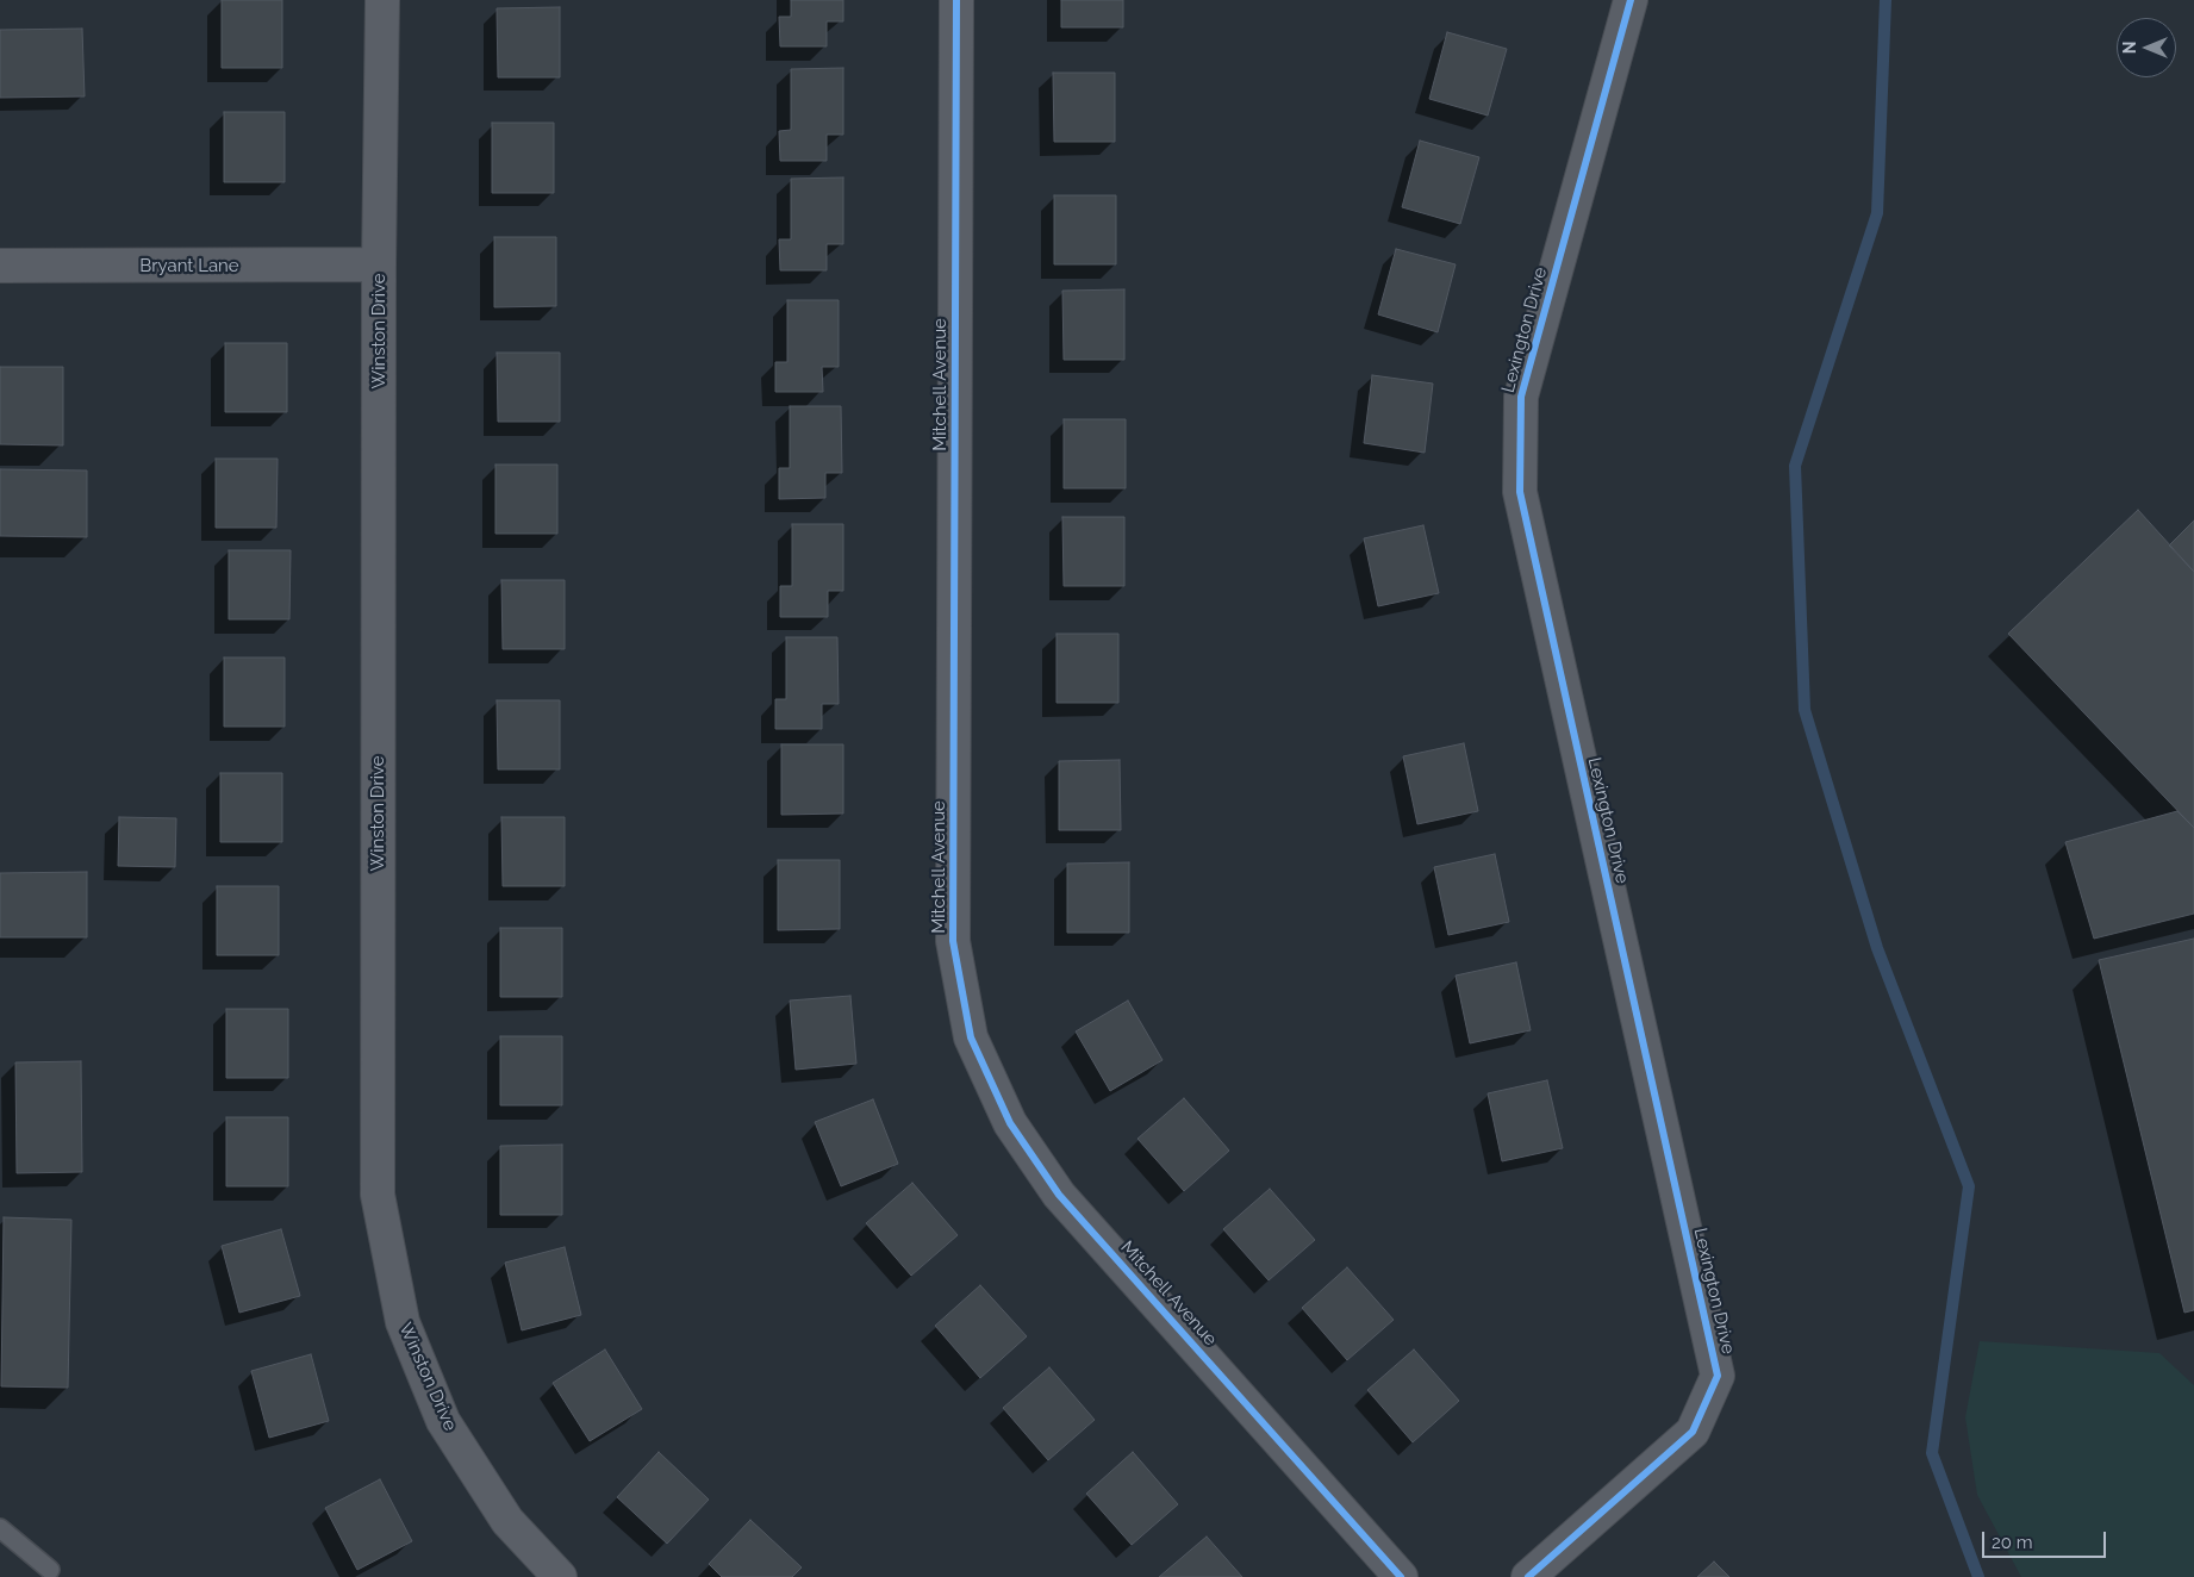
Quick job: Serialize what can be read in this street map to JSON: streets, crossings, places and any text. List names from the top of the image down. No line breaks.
{"streets":{"street":["Bryant Lane","Lexington Drive","Winston Drive","Mitchell Avenue"]},"crossings":[["Bryant Lane","Winston Drive"]],"scale_bar":"20 m","north":"left"}
